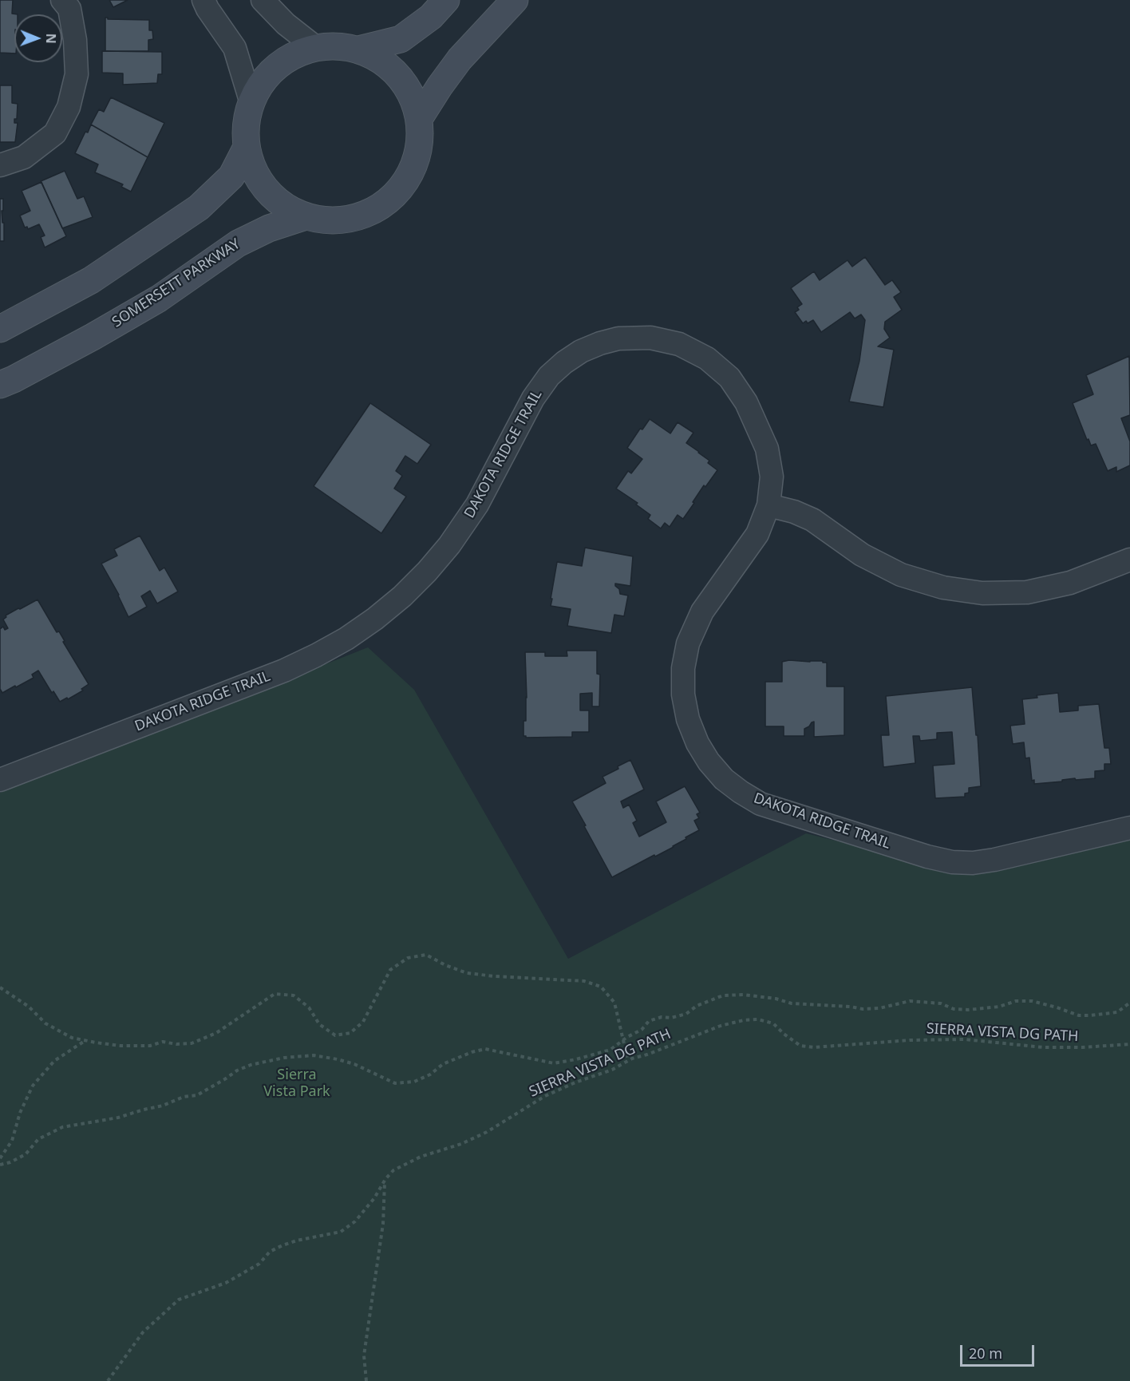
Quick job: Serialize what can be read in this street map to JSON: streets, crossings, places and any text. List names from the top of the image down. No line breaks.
{"streets":{"main road":["SOMERSETT PARKWAY"],"street":["DAKOTA RIDGE TRAIL"],"path":["SIERRA VISTA DG PATH"]},"parks":["Sierra Vista Park"],"scale_bar":"20 m","north":"right"}
